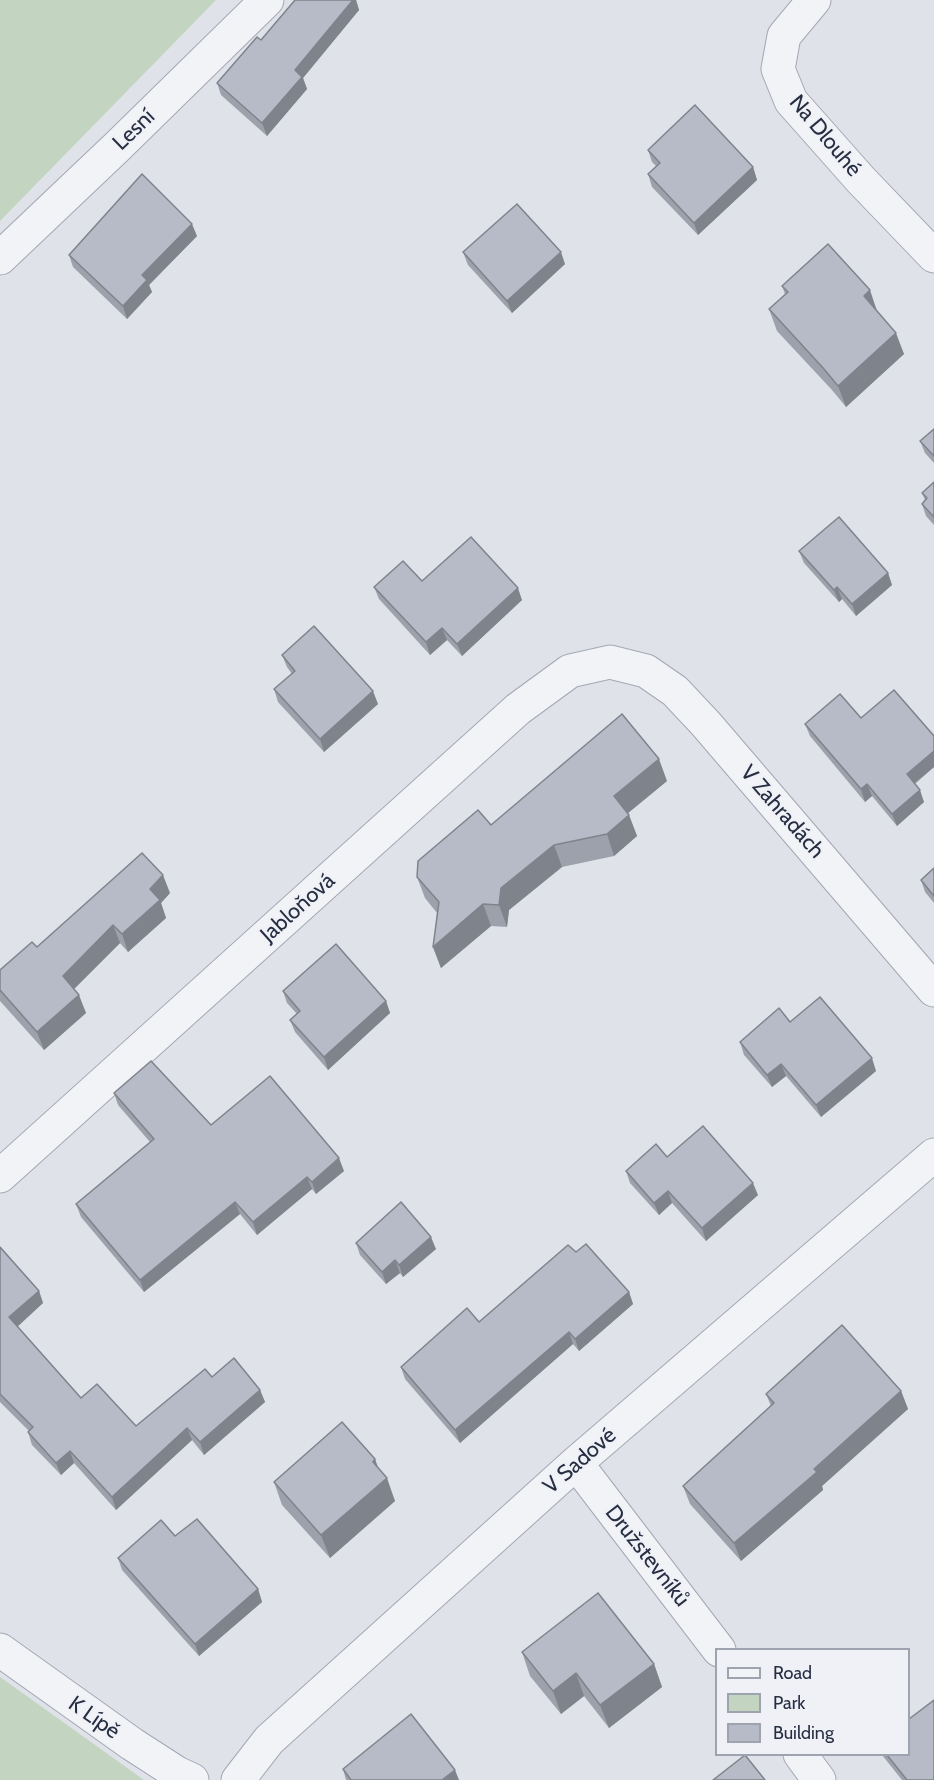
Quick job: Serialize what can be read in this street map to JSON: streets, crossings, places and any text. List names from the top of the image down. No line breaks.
{"streets":{"street":["Lesní","Na Dlouhé","V Zahradách","Jabloňová","V Sadové","Družstevníků","K Lípě"]},"crossings":[["V Zahradách","Jabloňová"],["V Sadové","Družstevníků"]],"legend":["Road","Park","Building"]}
